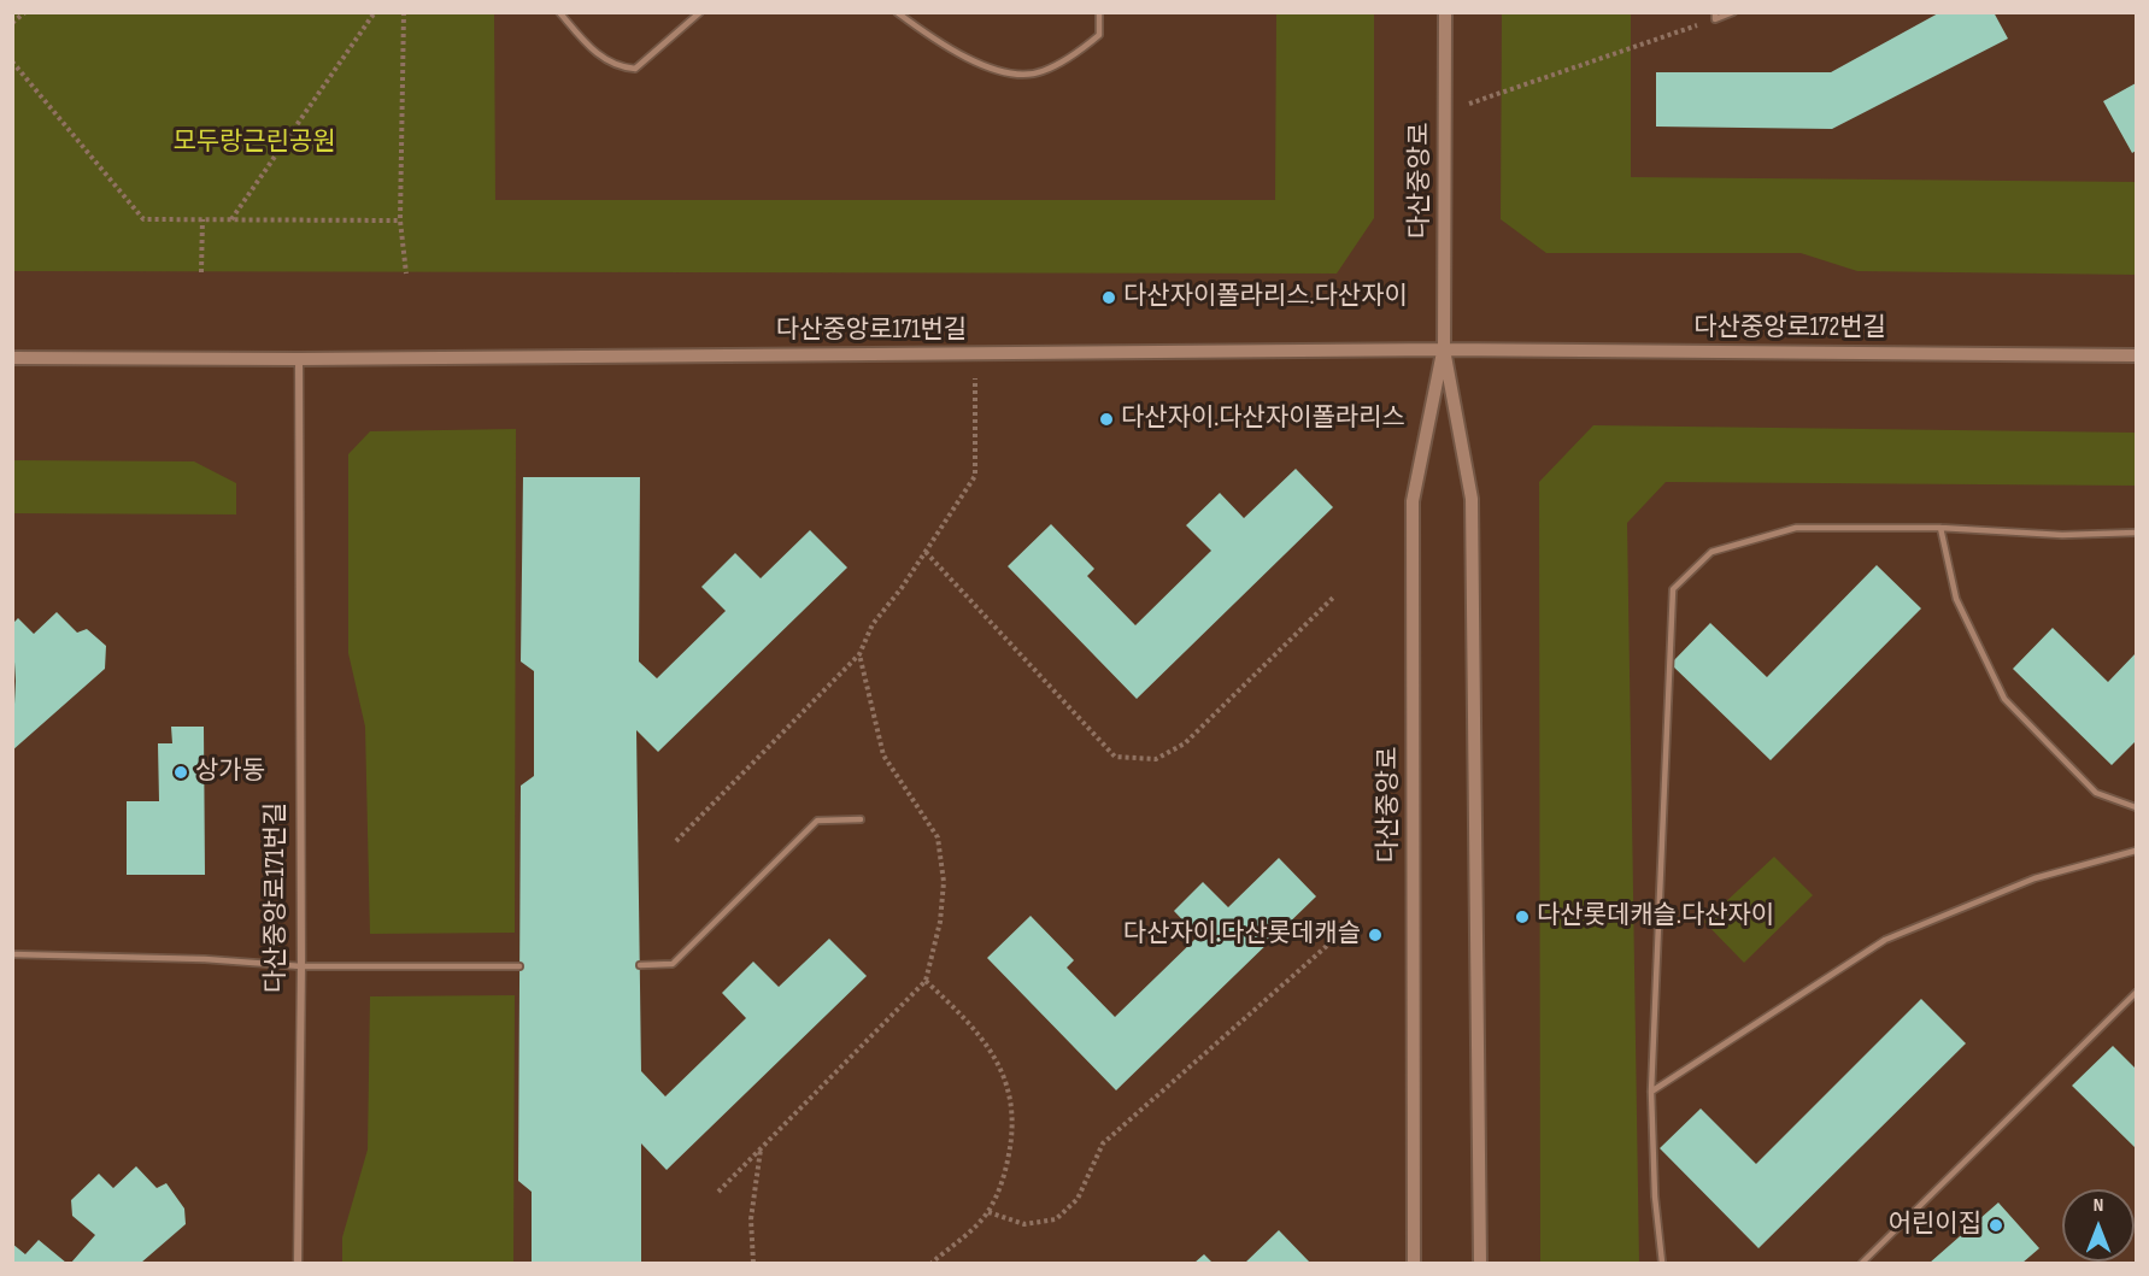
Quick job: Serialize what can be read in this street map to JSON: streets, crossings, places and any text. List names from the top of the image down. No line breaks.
{"streets":{"street":["다산중앙로","다산중앙로172번길","다산중앙로171번길"]},"crossings":[["다산중앙로","다산중앙로172번길"],["다산중앙로","다산중앙로171번길"],["다산중앙로172번길","다산중앙로171번길"]],"parks":["모두랑근린공원"],"places":["다산자이폴라리스.다산자이","다산자이.다산자이폴라리스","상가동","다산롯데캐슬.다산자이","다산자이.다산롯데캐슬","어린이집"],"north":"top"}
